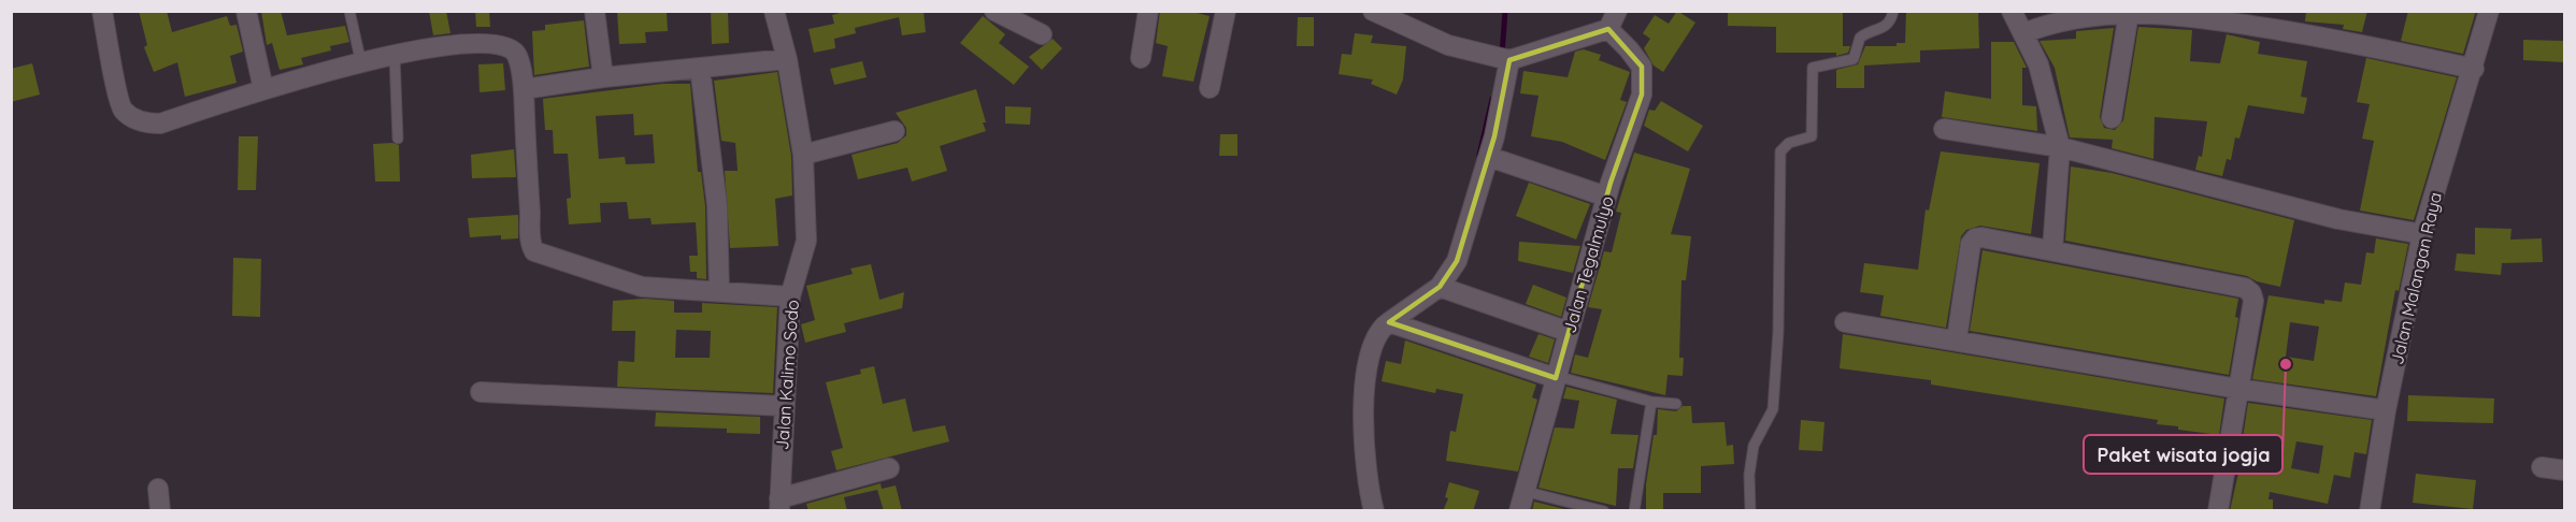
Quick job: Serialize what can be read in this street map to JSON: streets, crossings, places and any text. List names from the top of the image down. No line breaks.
{"streets":{"street":["Jalan Tegalmulyo","Jalan Malangan Raya","Jalan Kalimo Sodo"]},"places":["Paket wisata jogja"]}
